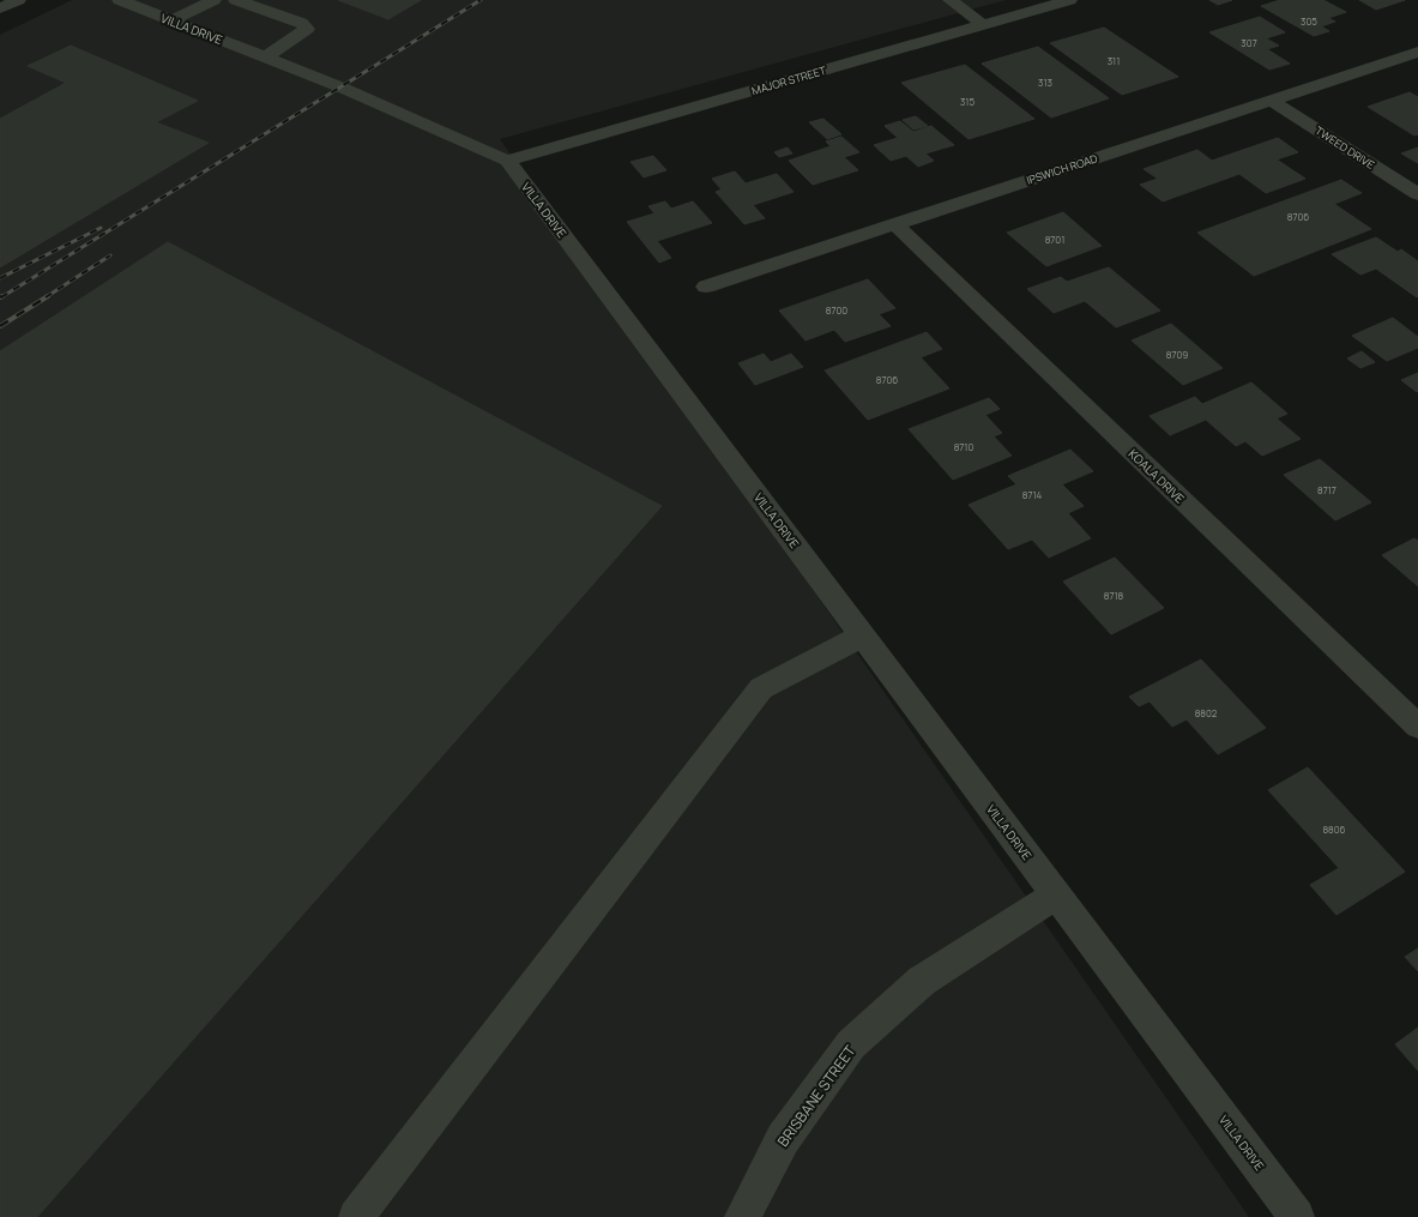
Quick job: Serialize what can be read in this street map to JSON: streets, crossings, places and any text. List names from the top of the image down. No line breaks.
{"streets":{"street":["VILLA DRIVE","MAJOR STREET","TWEED DRIVE","IPSWICH ROAD","KOALA DRIVE","BRISBANE STREET"]},"crossings":[["VILLA DRIVE","MAJOR STREET"],["VILLA DRIVE","BRISBANE STREET"],["TWEED DRIVE","IPSWICH ROAD"],["IPSWICH ROAD","KOALA DRIVE"]],"house_numbers":["305","307","311","313","315","8706","8701","8700","8709","8706","8710","8717","8714","8718","8802","8806"]}
